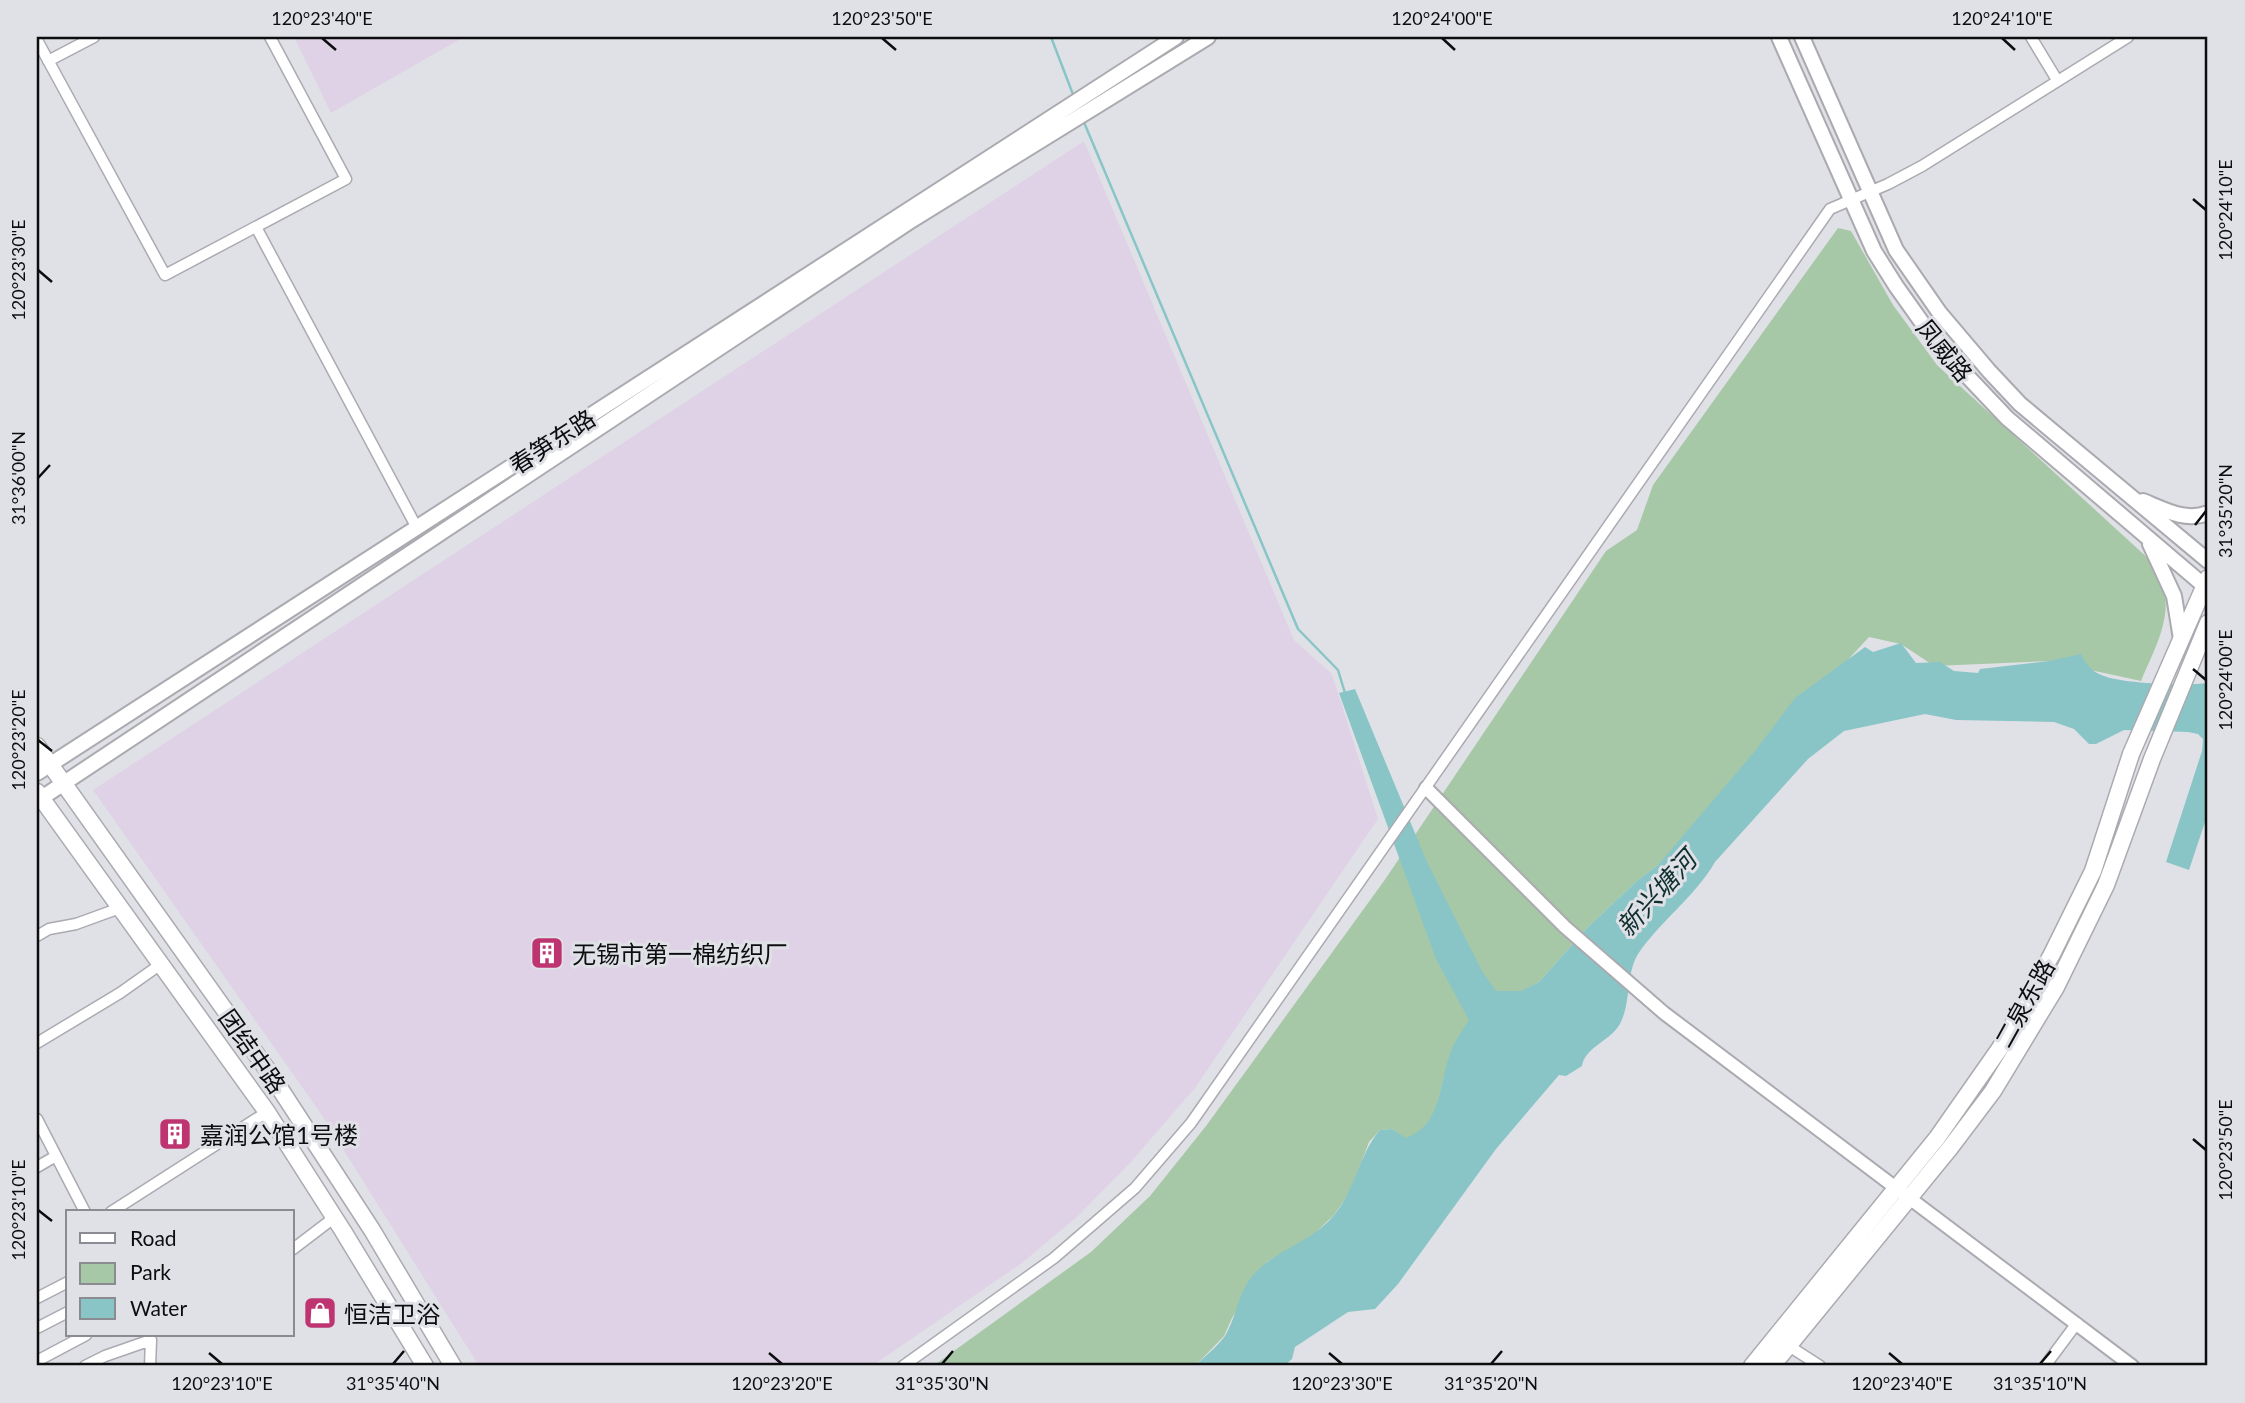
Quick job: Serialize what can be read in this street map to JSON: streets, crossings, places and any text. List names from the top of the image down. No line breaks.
{"streets":{"main road":["凤威路","春笋东路","二泉东路","团结中路"]},"crossings":[["凤威路","二泉东路"],["春笋东路","团结中路"]],"water":["新兴塘河"],"places":{"building":["无锡市第一棉纺织厂","嘉润公馆1号楼"],"shop":["恒洁卫浴"]},"legend":["Road","Park","Water"],"coordinates":["120°23'40\"E","120°23'50\"E","120°24'00\"E","120°24'10\"E","120°23'30\"E","31°36'00\"N","31°35'20\"N","120°23'20\"E","120°23'10\"E","31°35'40\"N","31°35'30\"N","31°35'10\"N"]}
